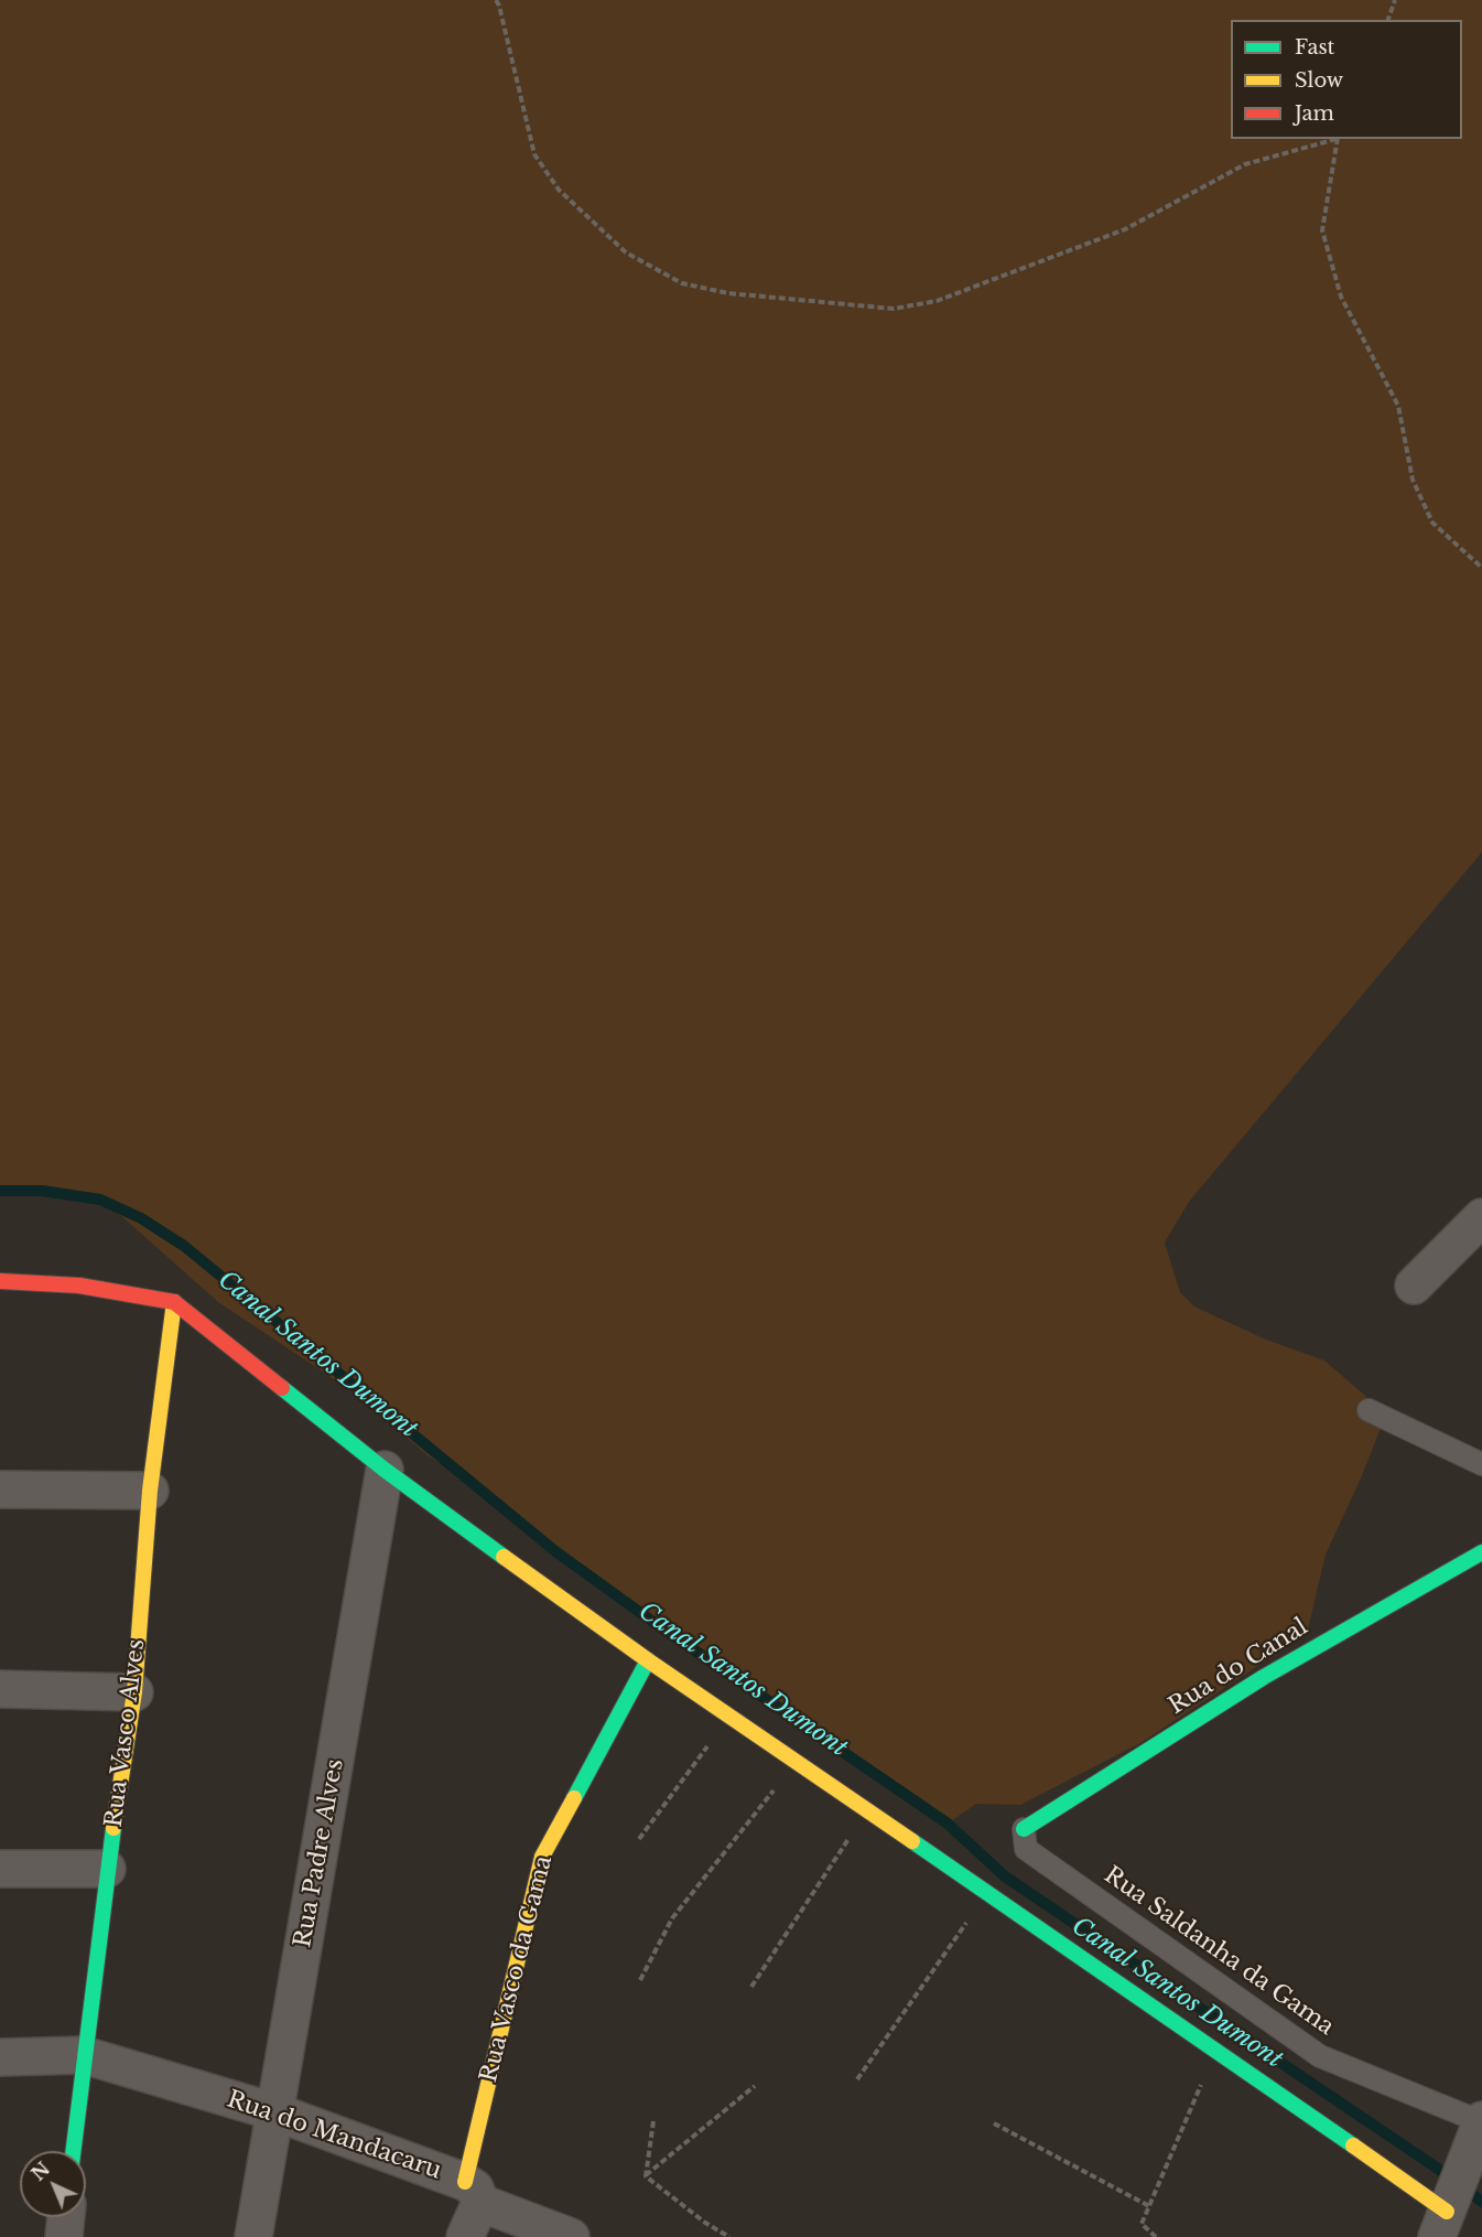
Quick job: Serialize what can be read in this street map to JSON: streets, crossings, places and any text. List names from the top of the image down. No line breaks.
{"streets":{"street":["Rua do Canal","Rua Vasco Alves","Rua Padre Alves","Rua Vasco da Gama","Rua do Mandacaru"],"lane":["Rua Saldanha da Gama"]},"crossings":[["Rua do Canal","Rua Saldanha da Gama"],["Rua Vasco Alves","Rua do Mandacaru"],["Rua Padre Alves","Rua do Mandacaru"],["Rua Vasco da Gama","Rua do Mandacaru"]],"water":["Canal Santos Dumont"],"legend":["Fast","Slow","Jam"],"north":"top left"}
